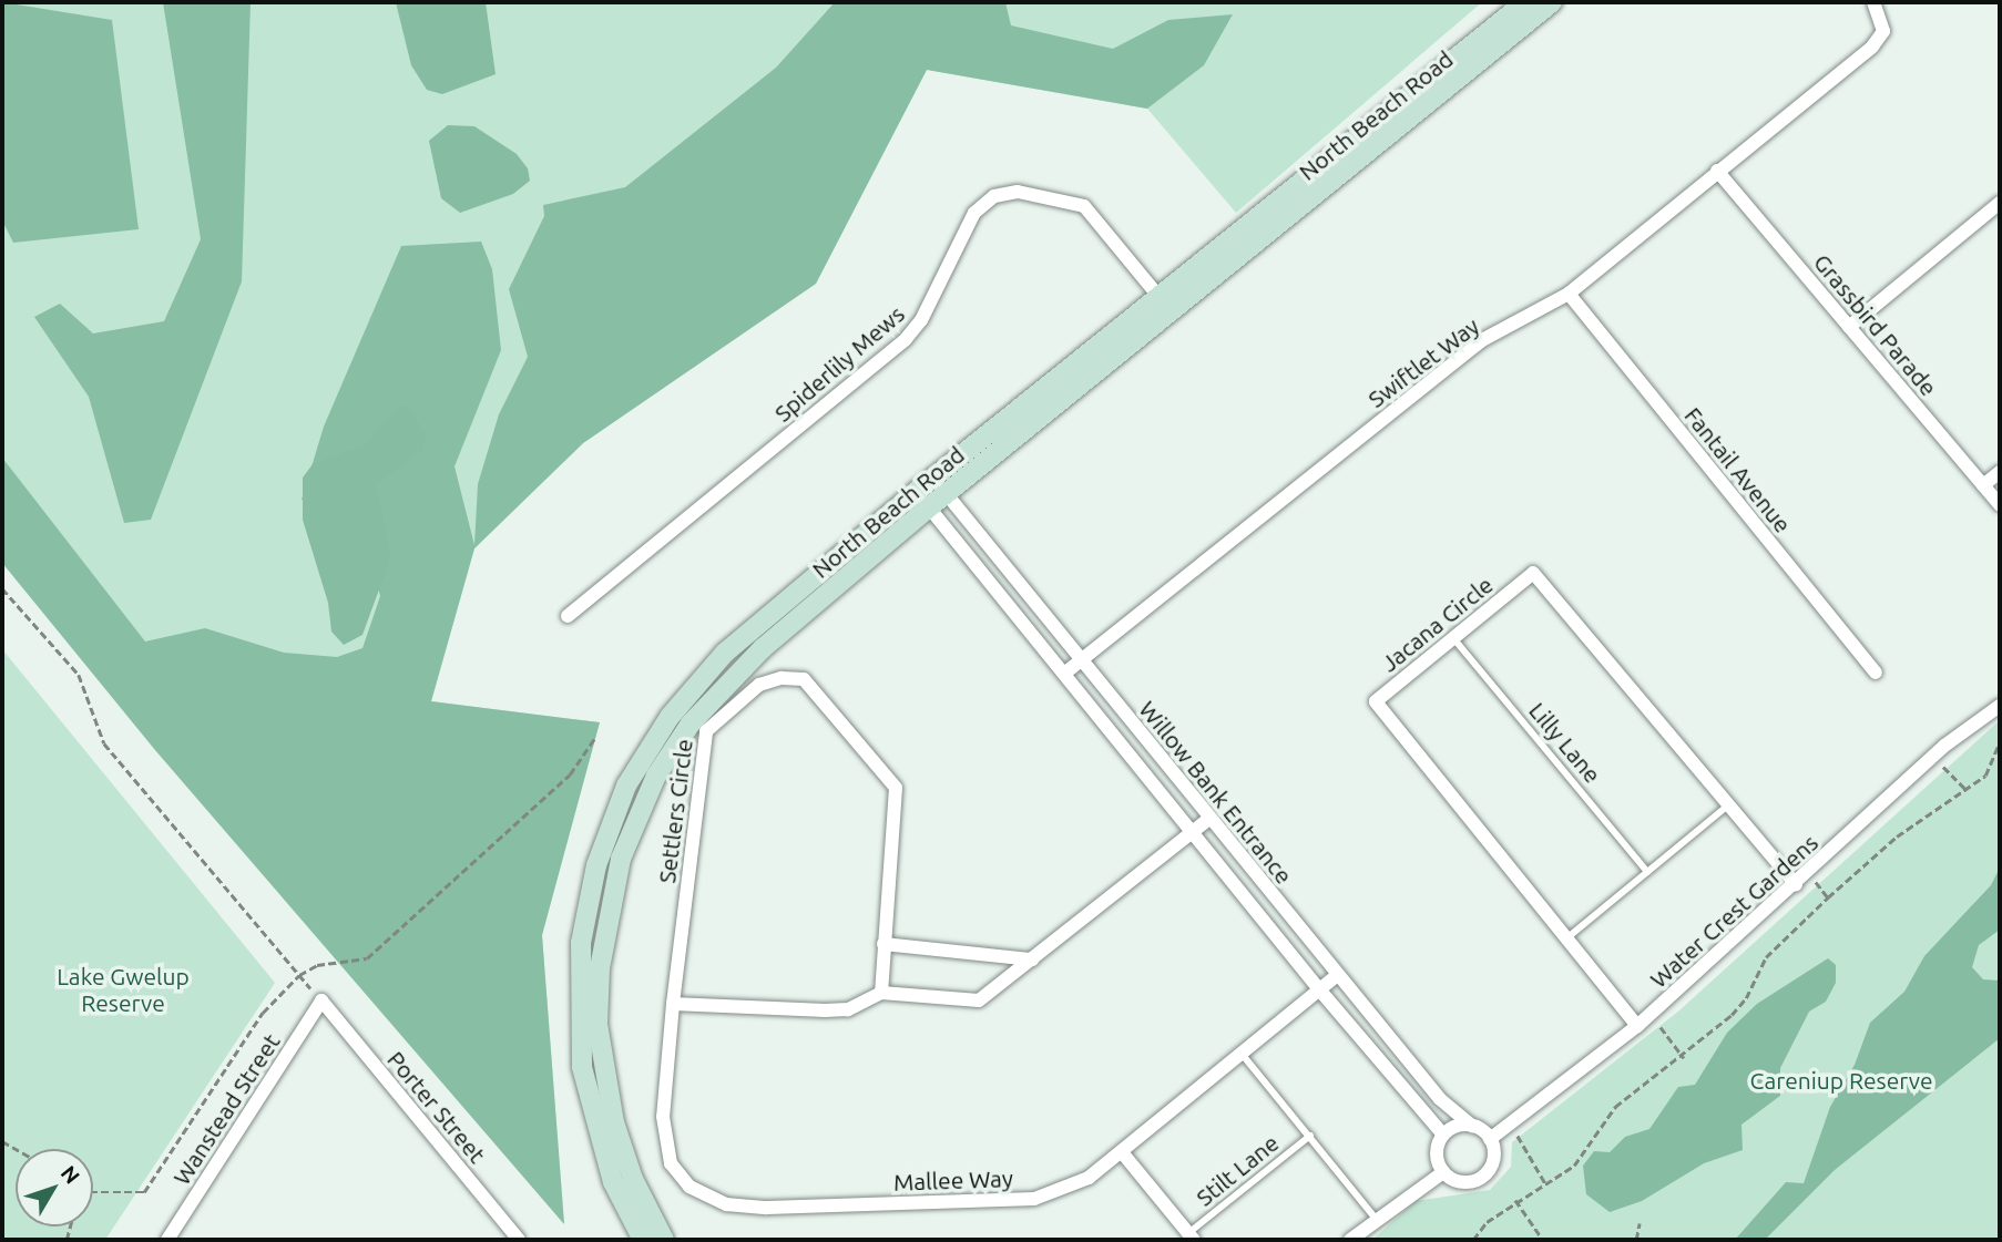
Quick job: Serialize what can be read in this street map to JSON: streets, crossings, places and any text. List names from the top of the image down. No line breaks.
{"streets":{"main road":["North Beach Road"],"street":["Grassbird Parade","Swiftlet Way","Spiderlily Mews","Fantail Avenue","Jacana Circle","Willow Bank Entrance","Settlers Circle","Water Crest Gardens","Porter Street","Wanstead Street","Mallee Way"],"lane":["Lilly Lane","Stilt Lane"]},"crossings":[["North Beach Road","Spiderlily Mews"],["North Beach Road","Willow Bank Entrance"],["Grassbird Parade","Swiftlet Way"],["Swiftlet Way","Fantail Avenue"],["Swiftlet Way","Willow Bank Entrance"],["Jacana Circle","Lilly Lane"],["Jacana Circle","Water Crest Gardens"],["Willow Bank Entrance","Water Crest Gardens"],["Willow Bank Entrance","Mallee Way"],["Settlers Circle","Mallee Way"],["Porter Street","Wanstead Street"],["Stilt Lane","Mallee Way"]],"parks":["Lake Gwelup Reserve","Careniup Reserve"],"north":"top right"}
